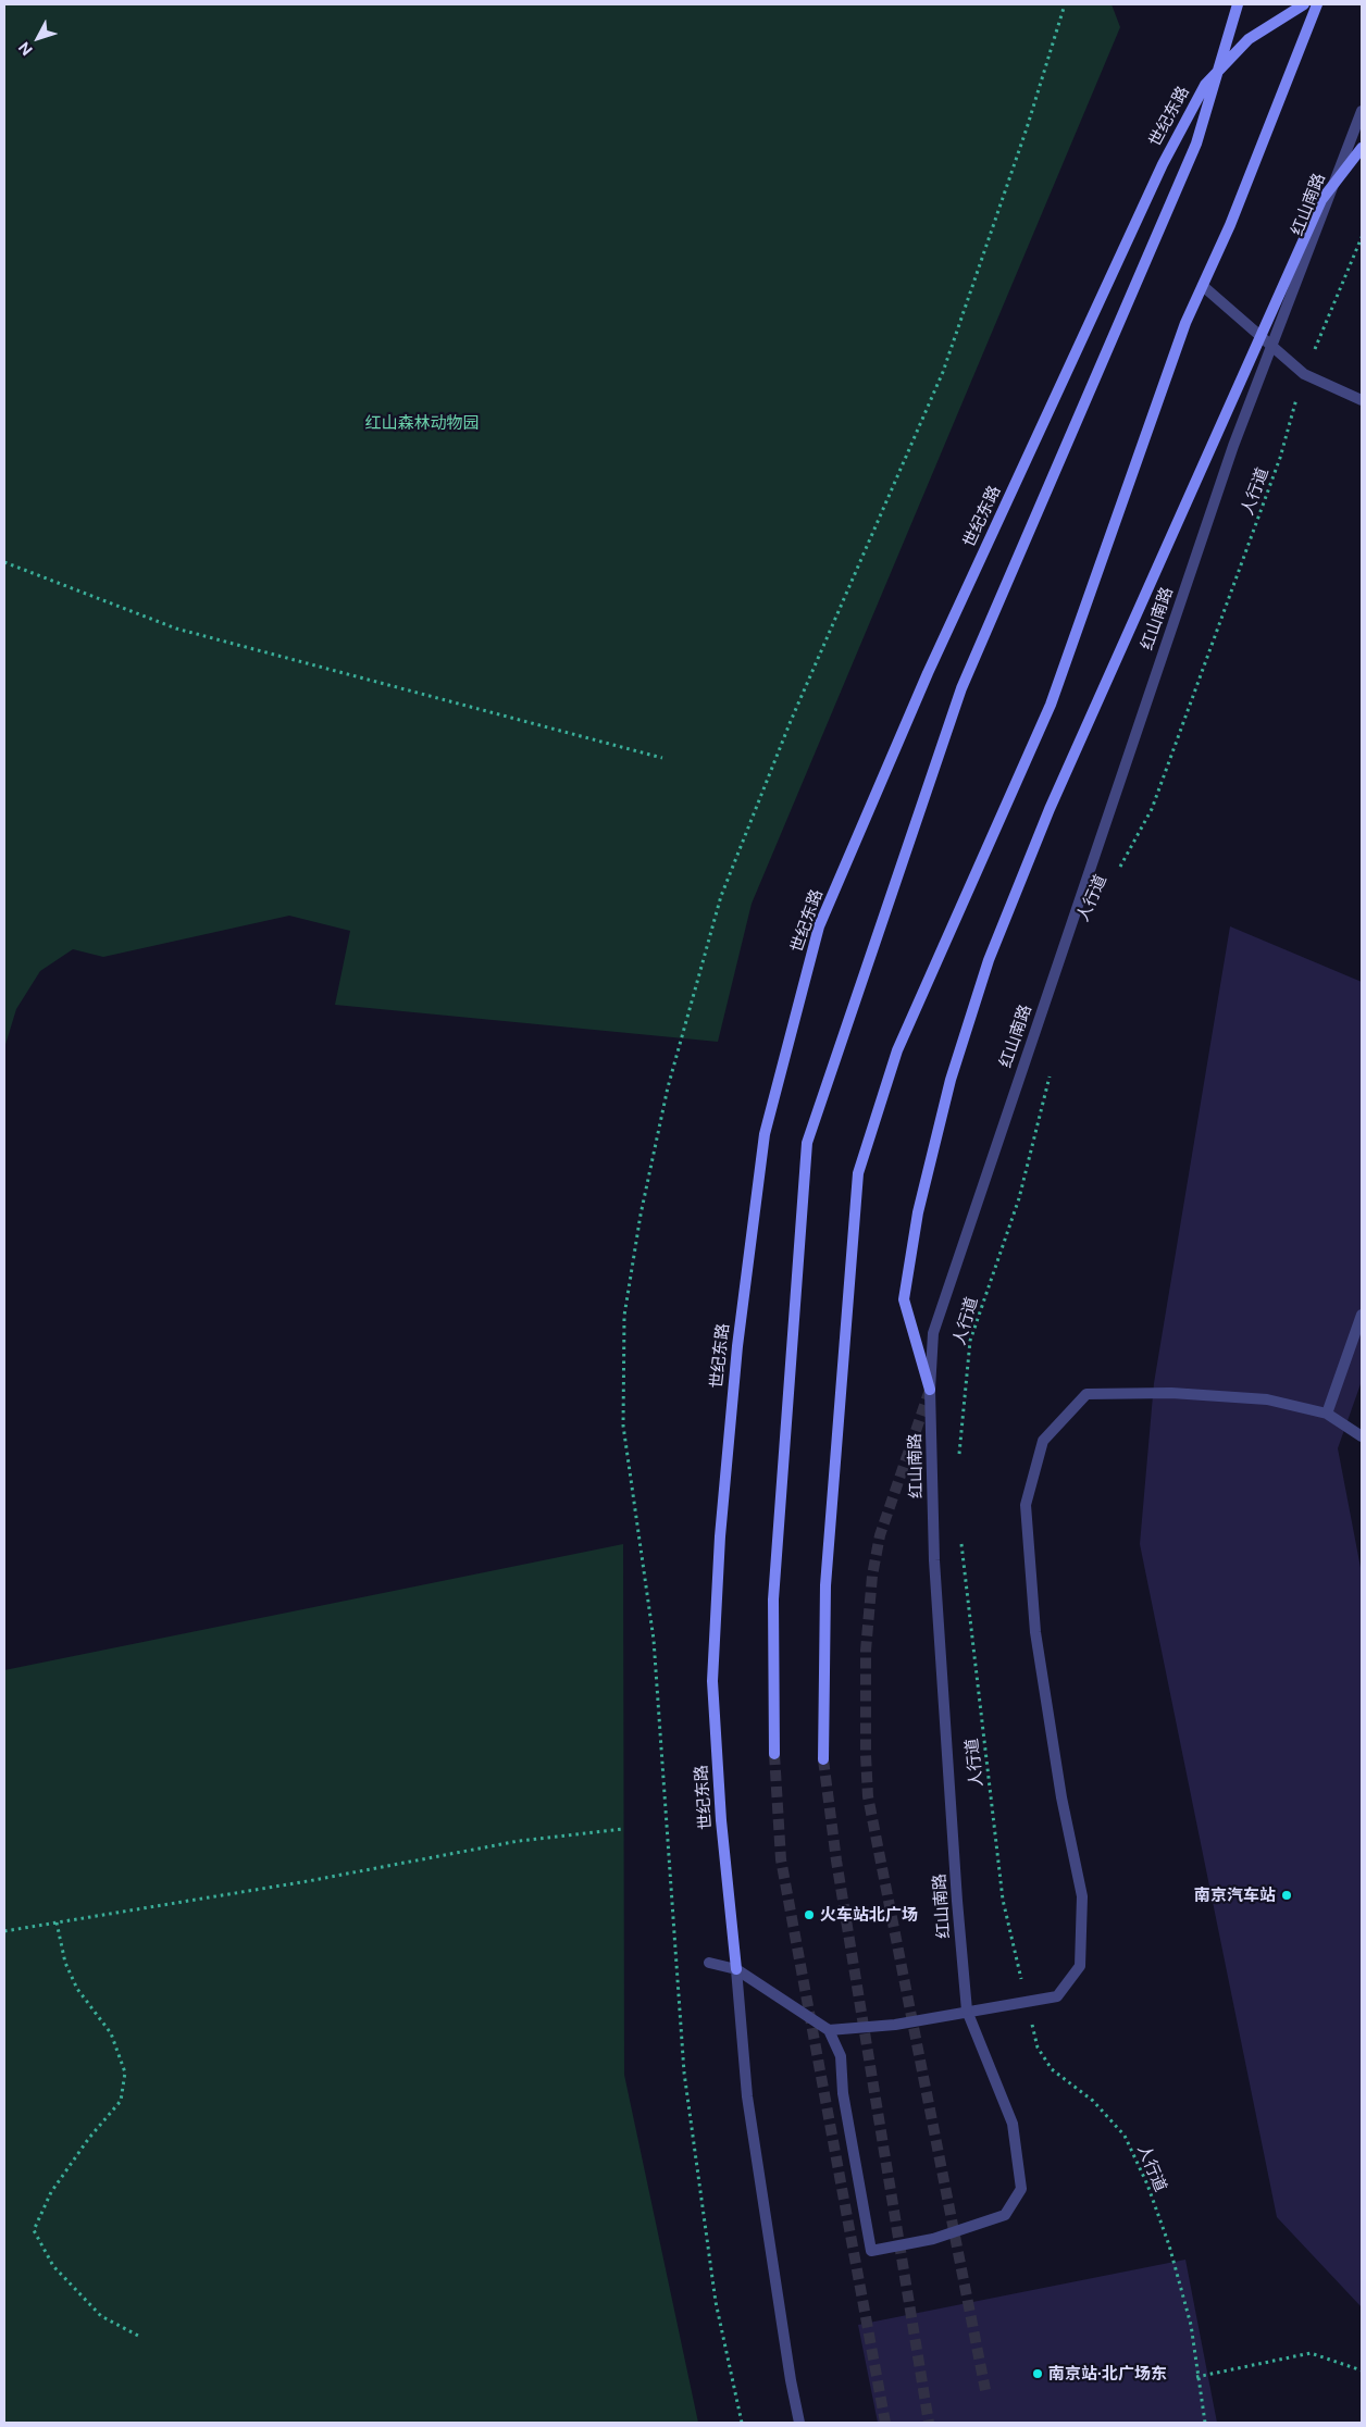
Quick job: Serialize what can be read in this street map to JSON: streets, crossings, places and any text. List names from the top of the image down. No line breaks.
{"streets":{"main road":["世纪东路"],"street":["红山南路"],"path":["人行道"]},"parks":["红山森林动物园"],"places":["南京汽车站","火车站北广场","南京站·北广场东"],"north":"bottom left"}
